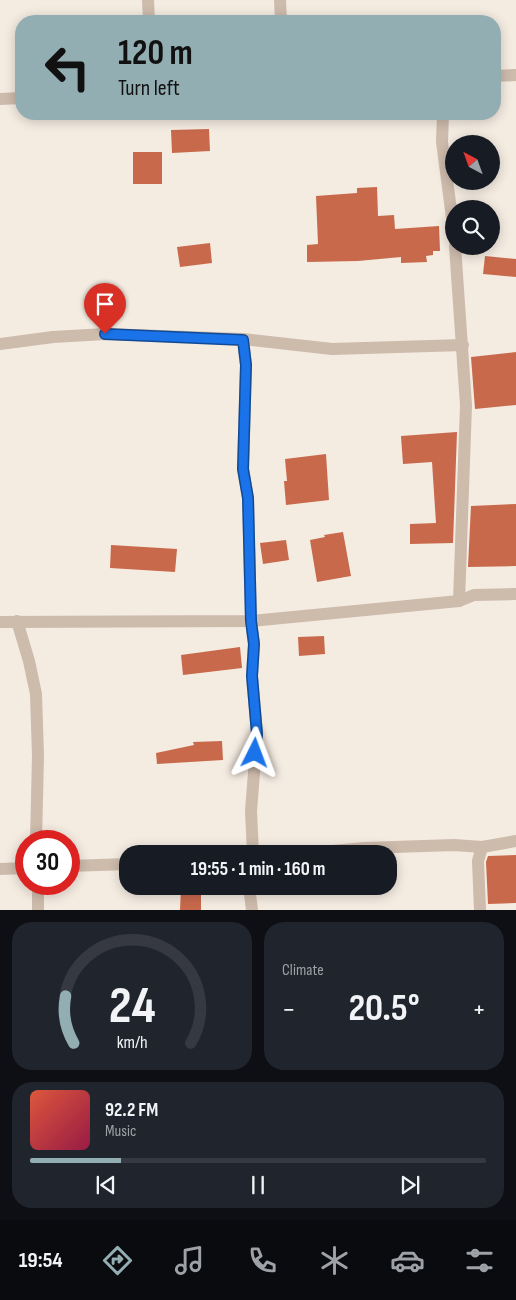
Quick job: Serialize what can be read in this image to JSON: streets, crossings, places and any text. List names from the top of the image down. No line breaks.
{"north":"top left","page":{"turn":["120 m","Turn left"],"limit":"30","trip":"19:55 · 1 min · 160 m","tile":"Climate","heat":["−","20.5°","+"],"song":["92.2 FM","Music"],"tabs":"19:54","gauge":["24","km/h"]}}
